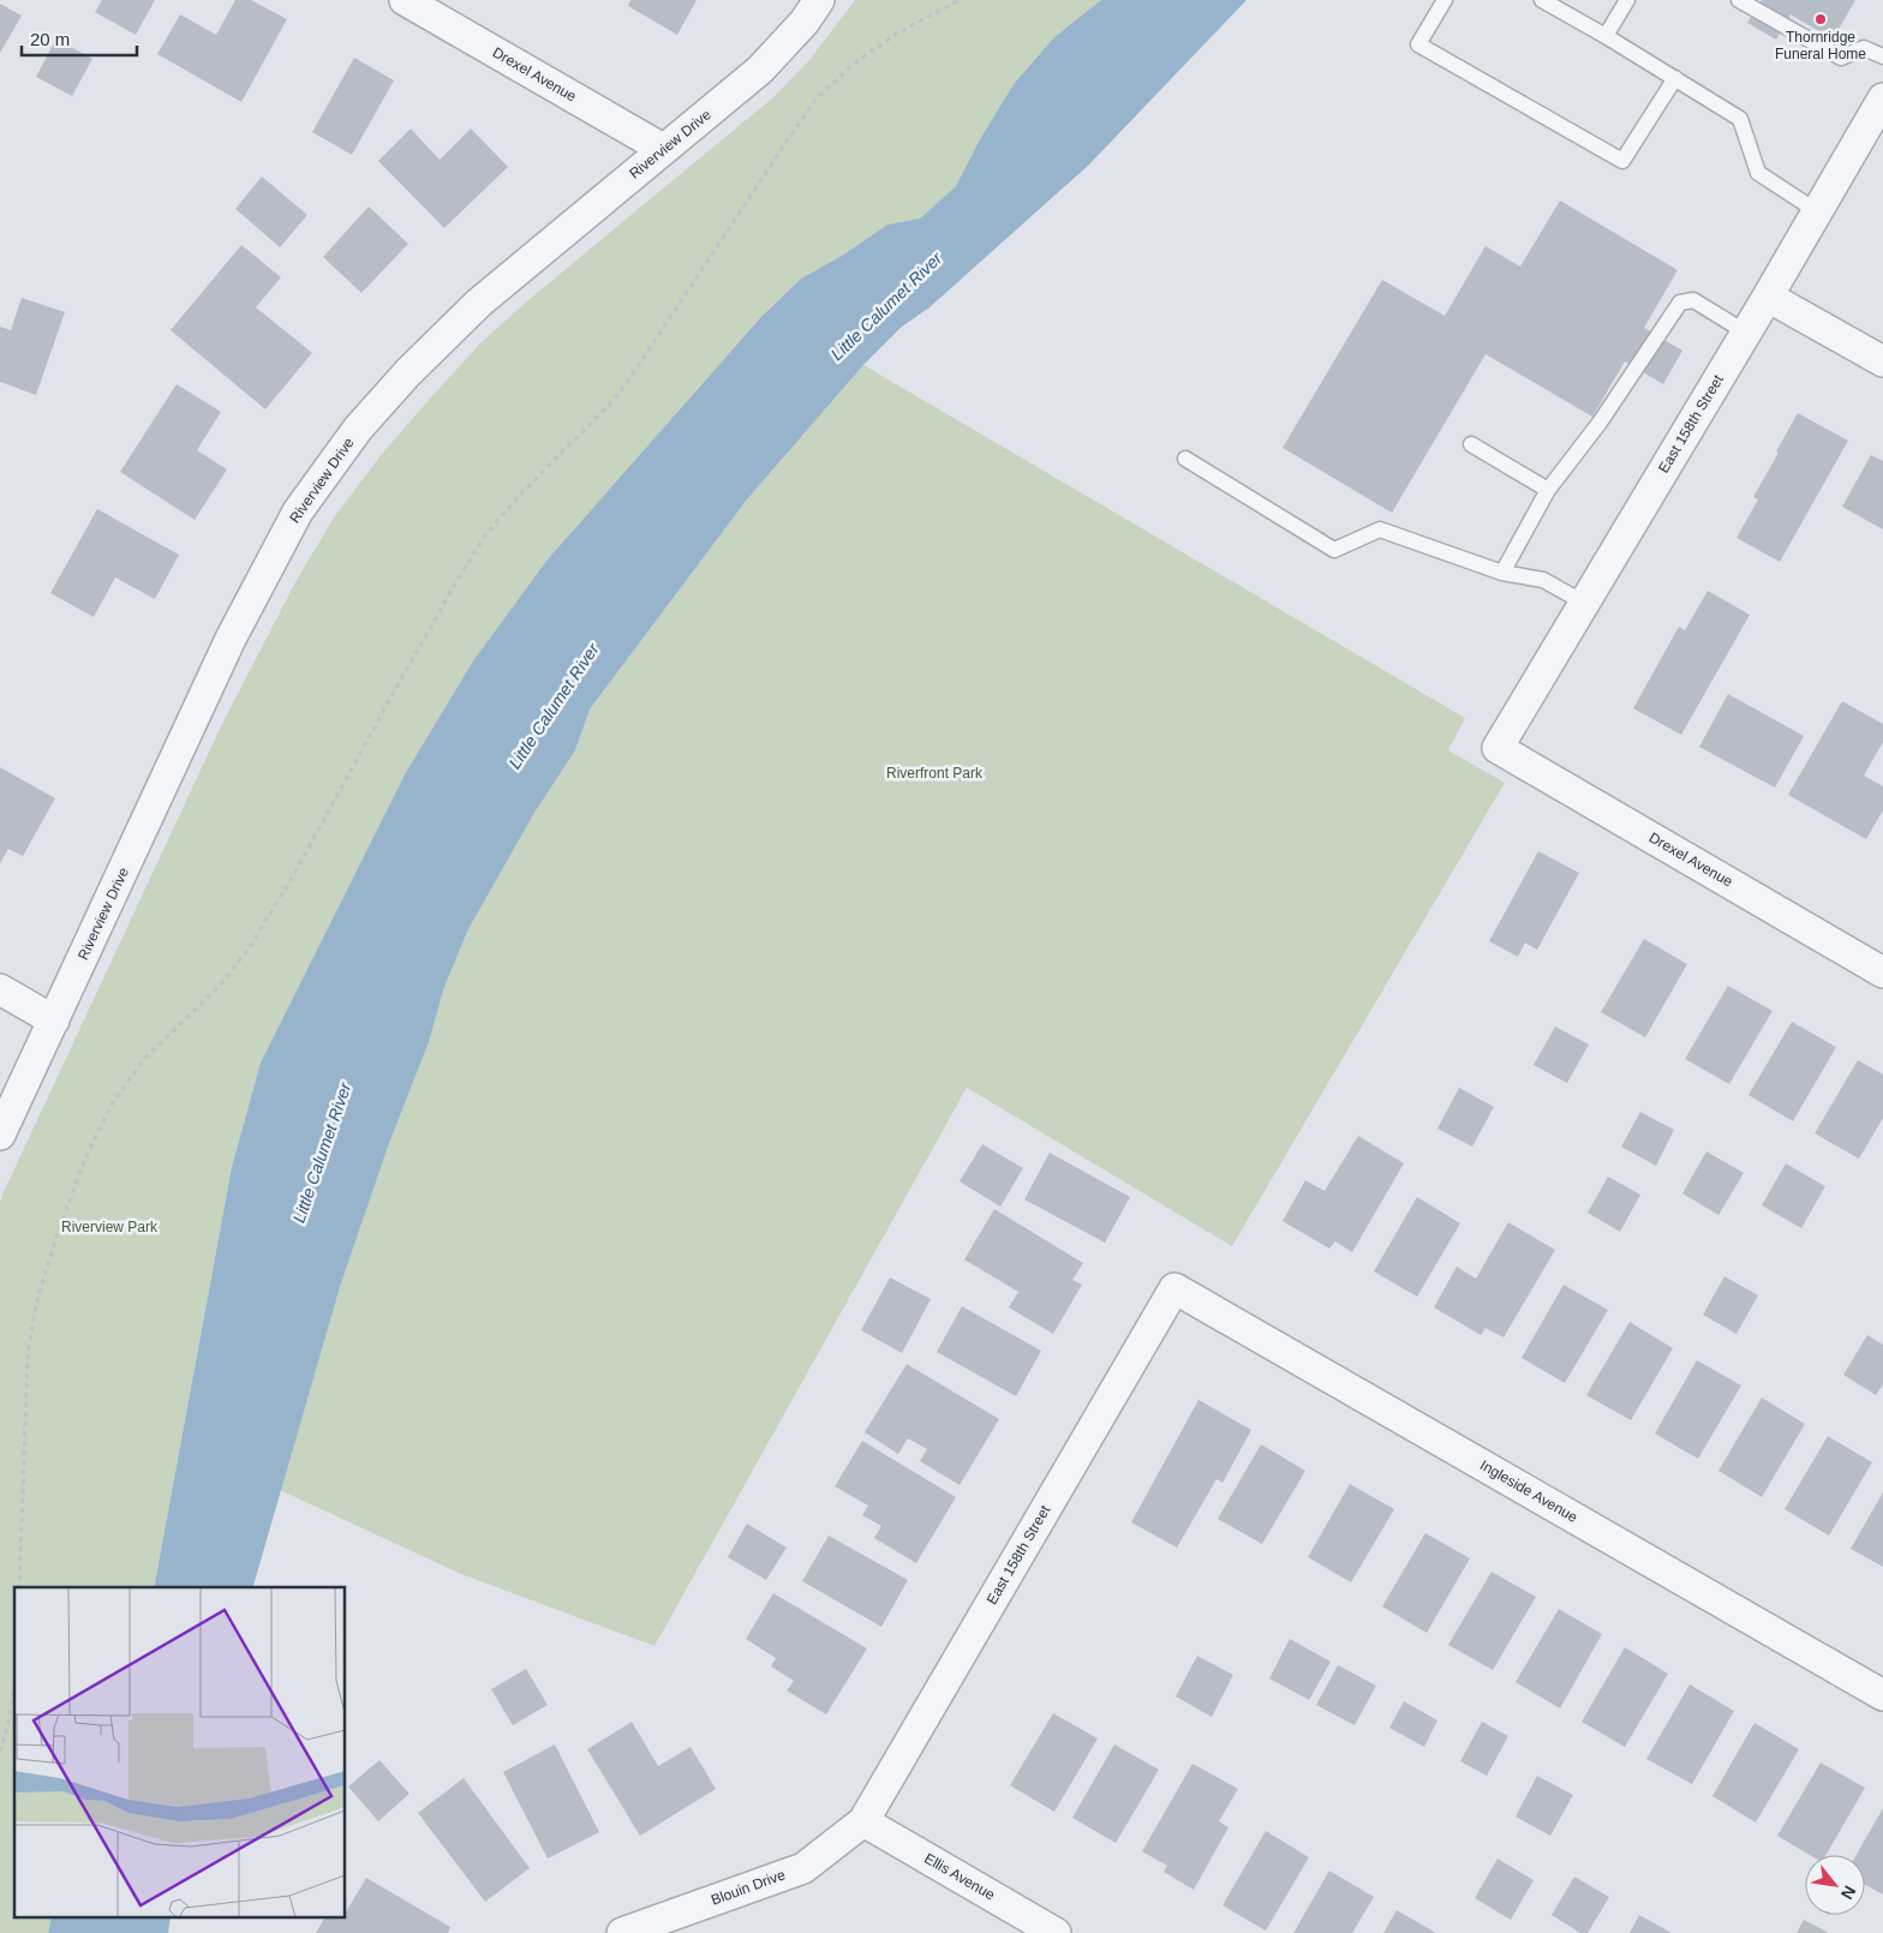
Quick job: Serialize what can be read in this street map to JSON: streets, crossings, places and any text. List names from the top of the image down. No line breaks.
{"streets":{"street":["Drexel Avenue","Riverview Drive","East 158th Street","Ingleside Avenue","Ellis Avenue","Blouin Drive"]},"crossings":[["Drexel Avenue","Riverview Drive"],["Drexel Avenue","East 158th Street"],["East 158th Street","Ingleside Avenue"],["East 158th Street","Ellis Avenue"],["East 158th Street","Blouin Drive"],["Ellis Avenue","Blouin Drive"]],"water":["Little Calumet River"],"parks":["Riverfront Park","Riverview Park"],"places":["Thornridge Funeral Home"],"scale_bar":"20 m","north":"bottom right"}
